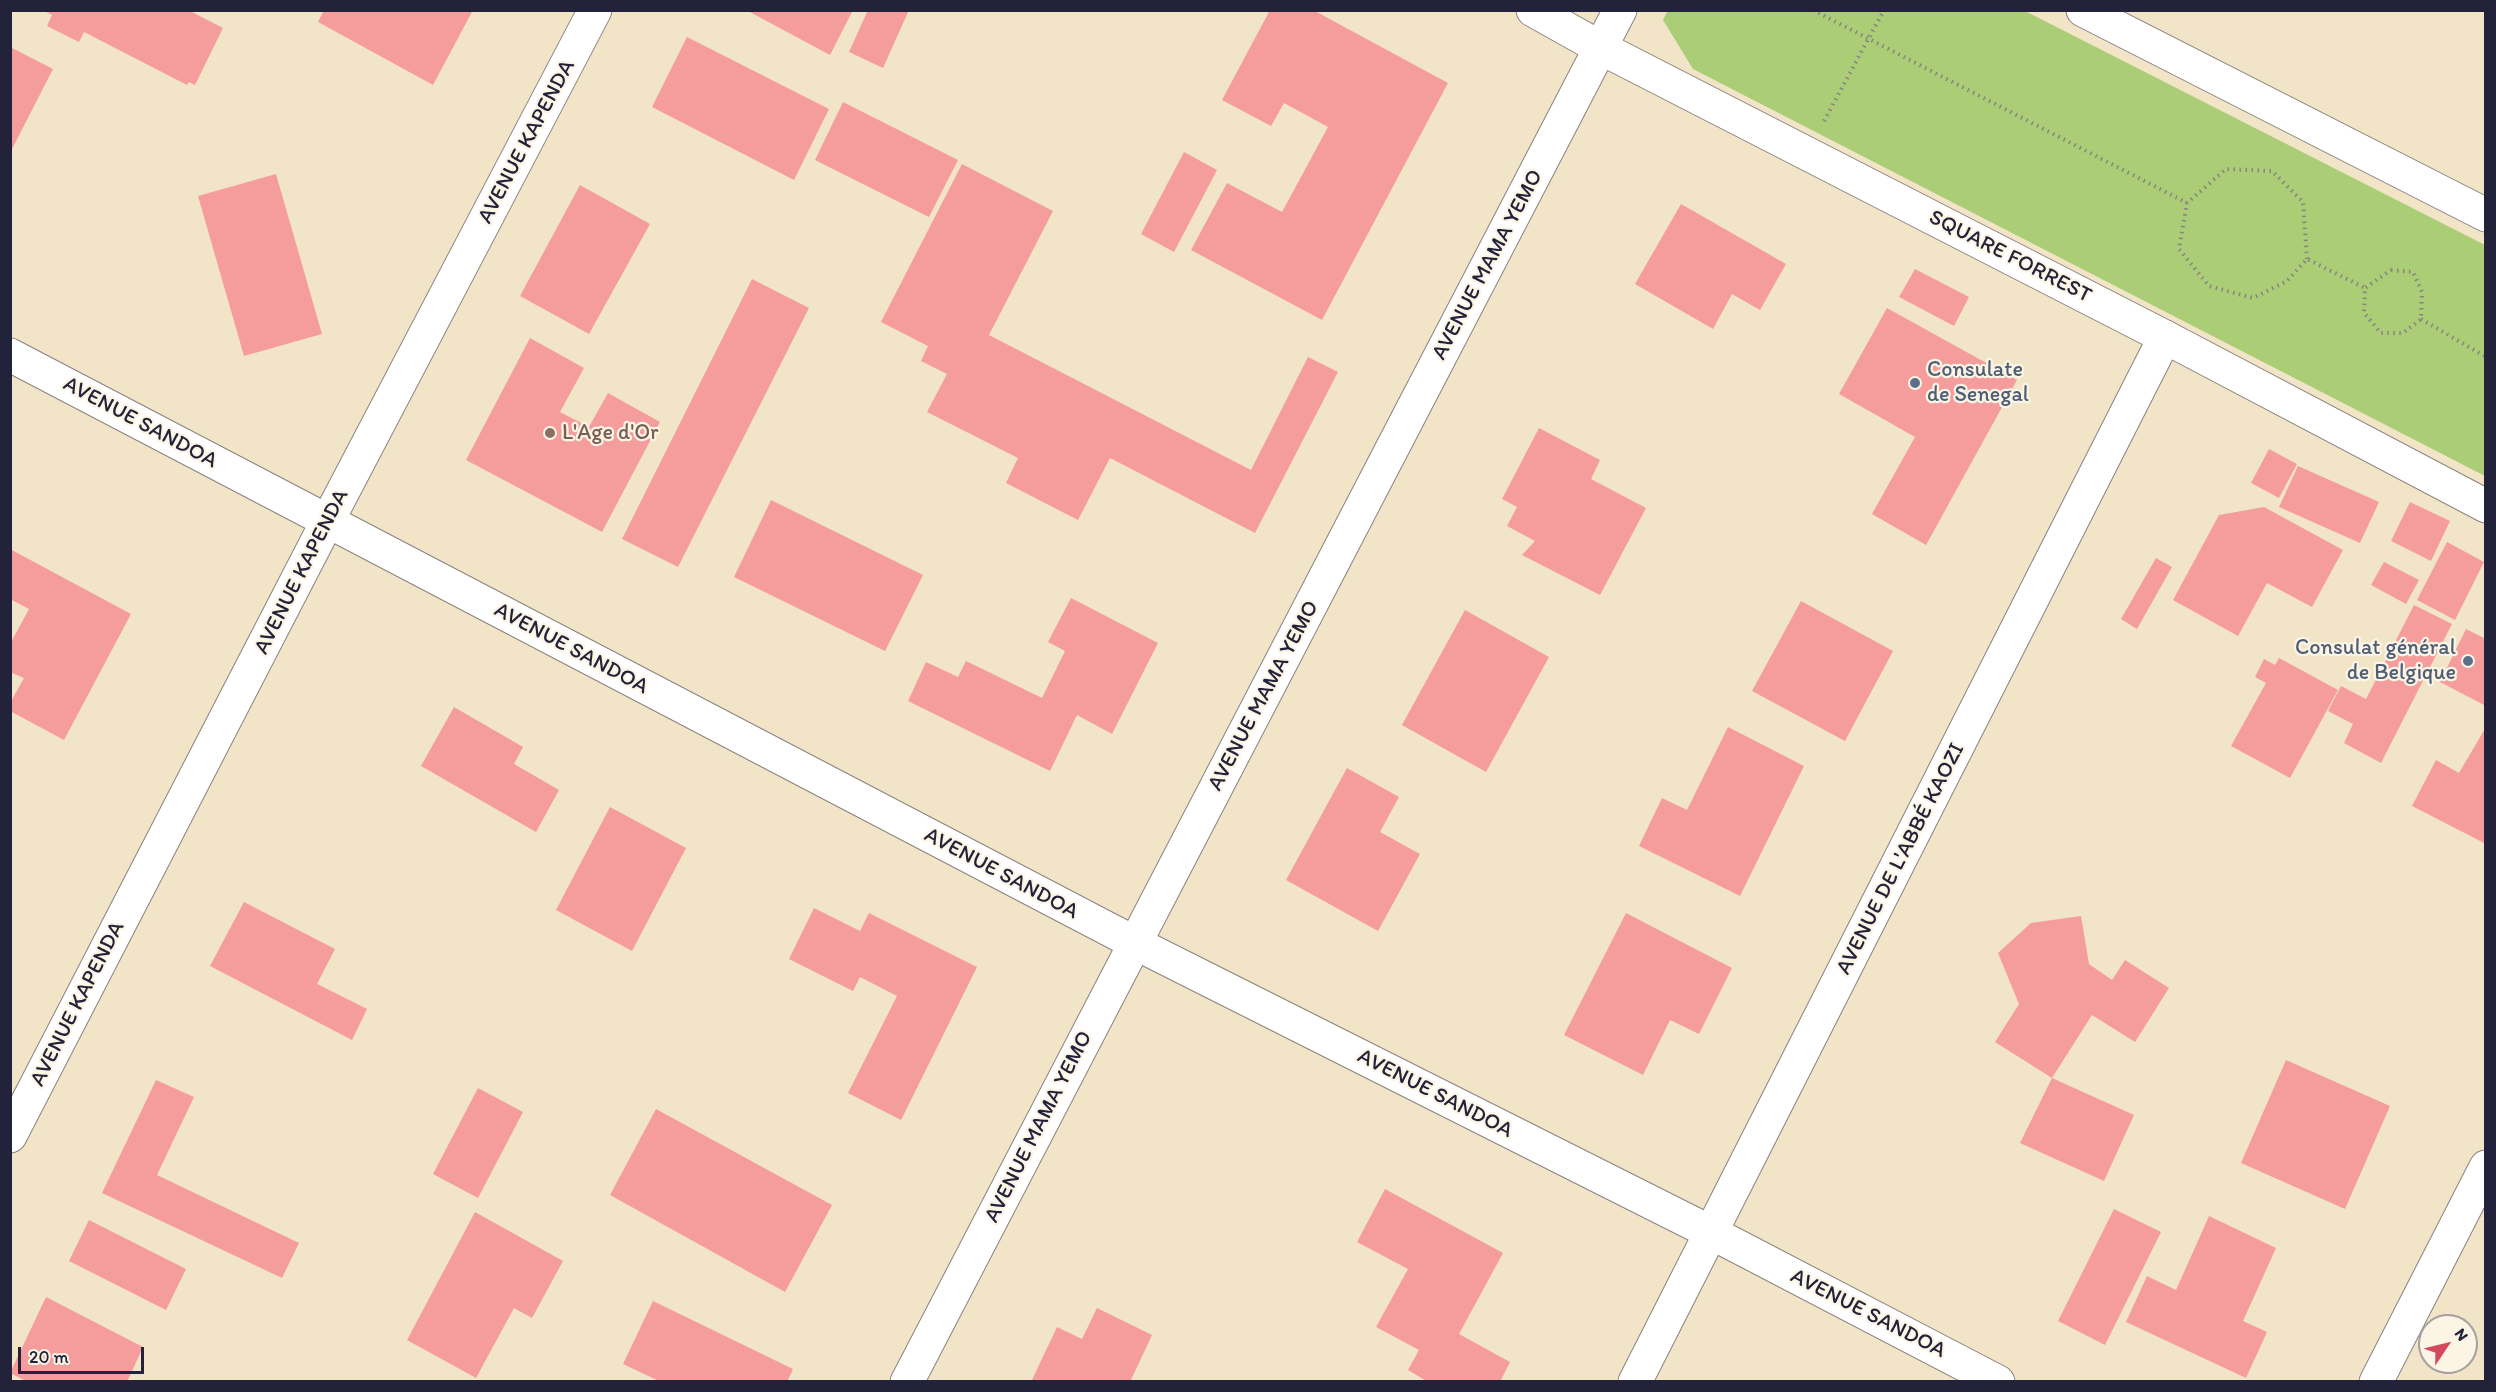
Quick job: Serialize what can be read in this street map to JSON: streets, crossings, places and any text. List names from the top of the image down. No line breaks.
{"streets":{"street":["AVENUE KAPENDA","SQUARE FORREST","AVENUE MAMA YEMO","AVENUE SANDOA","AVENUE DE L'ABBÉ KAOZI"]},"crossings":[["AVENUE KAPENDA","AVENUE SANDOA"],["SQUARE FORREST","AVENUE MAMA YEMO"],["SQUARE FORREST","AVENUE DE L'ABBÉ KAOZI"],["AVENUE MAMA YEMO","AVENUE SANDOA"],["AVENUE SANDOA","AVENUE DE L'ABBÉ KAOZI"]],"places":["Consulate de Senegal","L'Age d'Or","Consulat général de Belgique"],"scale_bar":"20 m","north":"top right"}
